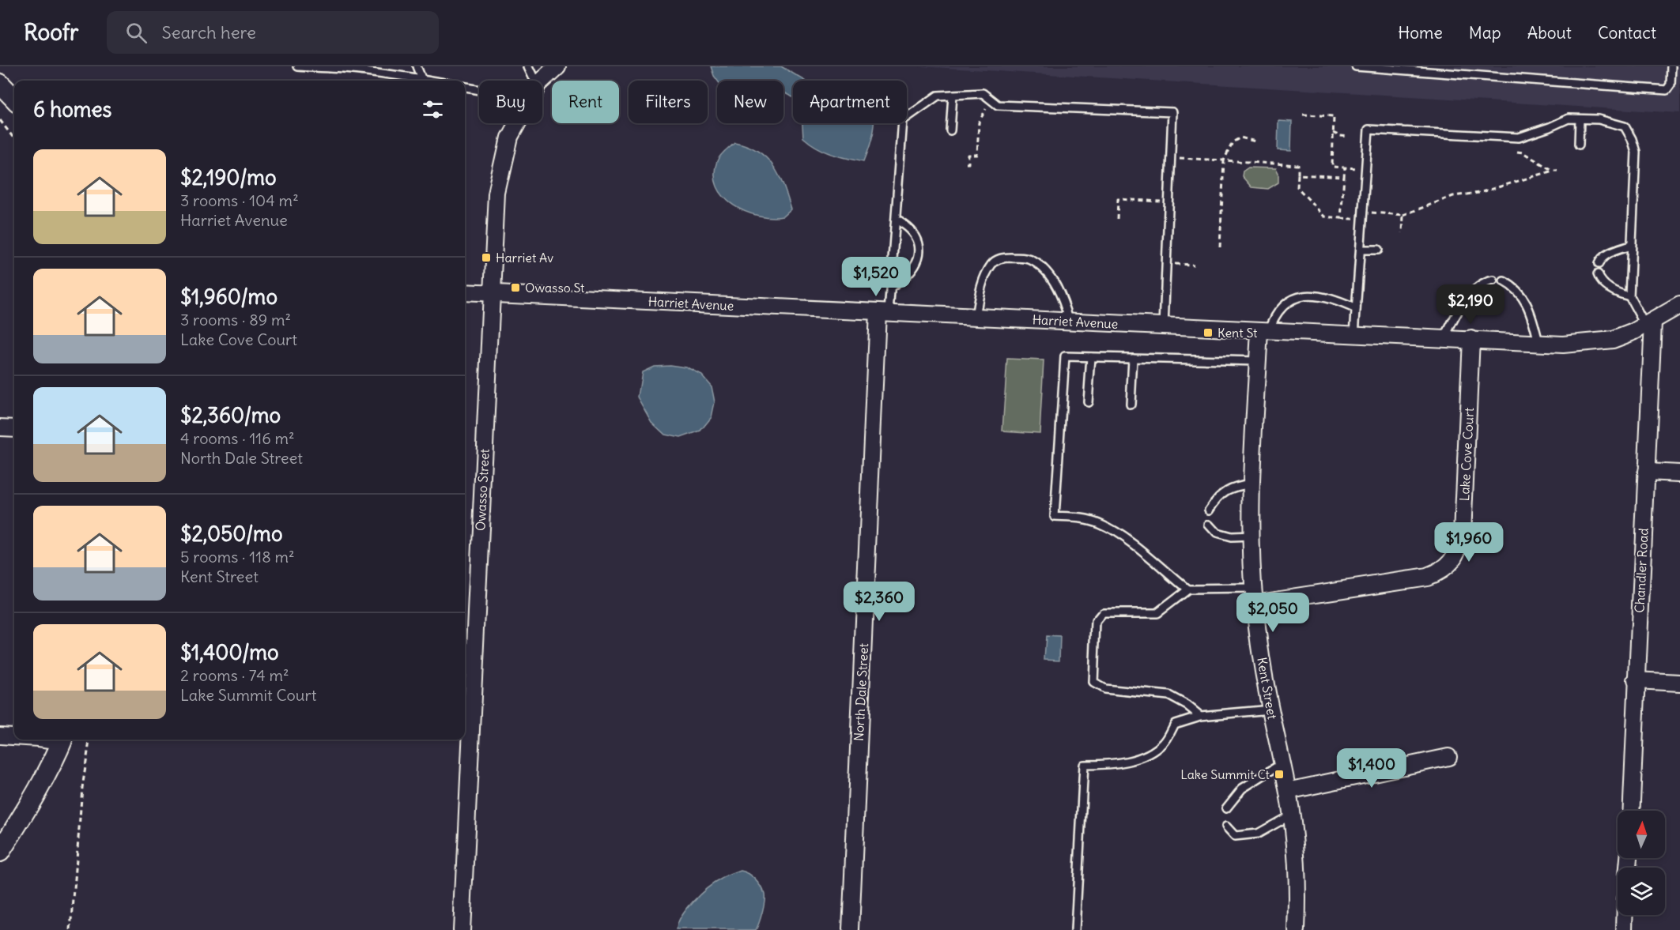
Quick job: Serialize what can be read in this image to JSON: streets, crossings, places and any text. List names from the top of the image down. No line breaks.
{"streets":{"street":["Harriet Avenue","Lake Cove Court","Owasso Street","Chandler Road","Kent Street","North Dale Street"]},"crossings":[["Harriet Avenue","Lake Cove Court"],["Harriet Avenue","Owasso Street"],["Harriet Avenue","Chandler Road"],["Harriet Avenue","Kent Street"],["Harriet Avenue","North Dale Street"],["Lake Cove Court","Kent Street"]],"places":{"transit":["Harriet Av","Owasso St","Kent St","Lake Summit Ct"]},"north":"top","page":{"header":"Roofr","search":"Search here","nav":["Home","Map","About","Contact"],"chip":["Buy","Rent","Filters","New","Apartment"],"heading":"6 homes","list":[{"name":"$2,190/mo","note":"3 rooms · 104 m² · Harriet Avenue"},{"name":"$1,960/mo","note":"3 rooms · 89 m² · Lake Cove Court"},{"name":"$2,360/mo","note":"4 rooms · 116 m² · North Dale Street"},{"name":"$2,050/mo","note":"5 rooms · 118 m² · Kent Street"},{"name":"$1,400/mo","note":"2 rooms · 74 m² · Lake Summit Court"}],"price":["$1,520","$2,190","$1,960","$2,360","$2,050","$1,400"]}}
